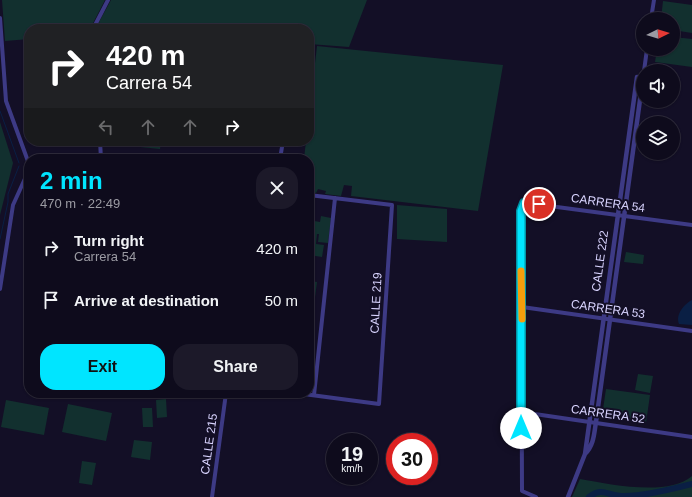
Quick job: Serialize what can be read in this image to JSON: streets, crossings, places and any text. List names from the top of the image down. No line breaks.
{"streets":{"street":["CARRERA 54","CALLE 222","CALLE 219","CARRERA 53","CARRERA 52","CALLE 215"]},"crossings":[["CARRERA 54","CALLE 222"],["CARRERA 54","CARRERA 53"],["CALLE 222","CARRERA 53"],["CALLE 222","CARRERA 52"]],"north":"right","page":{"turn":["420 m","Carrera 54"],"heading":["2 min","470 m · 22:49"],"list":[{"name":"Turn right","note":"Carrera 54","value":"420 m"},{"name":"Arrive at destination","value":"50 m"}],"buttons":["Exit","Share"],"speed":"19 km/h","limit":"30"}}
